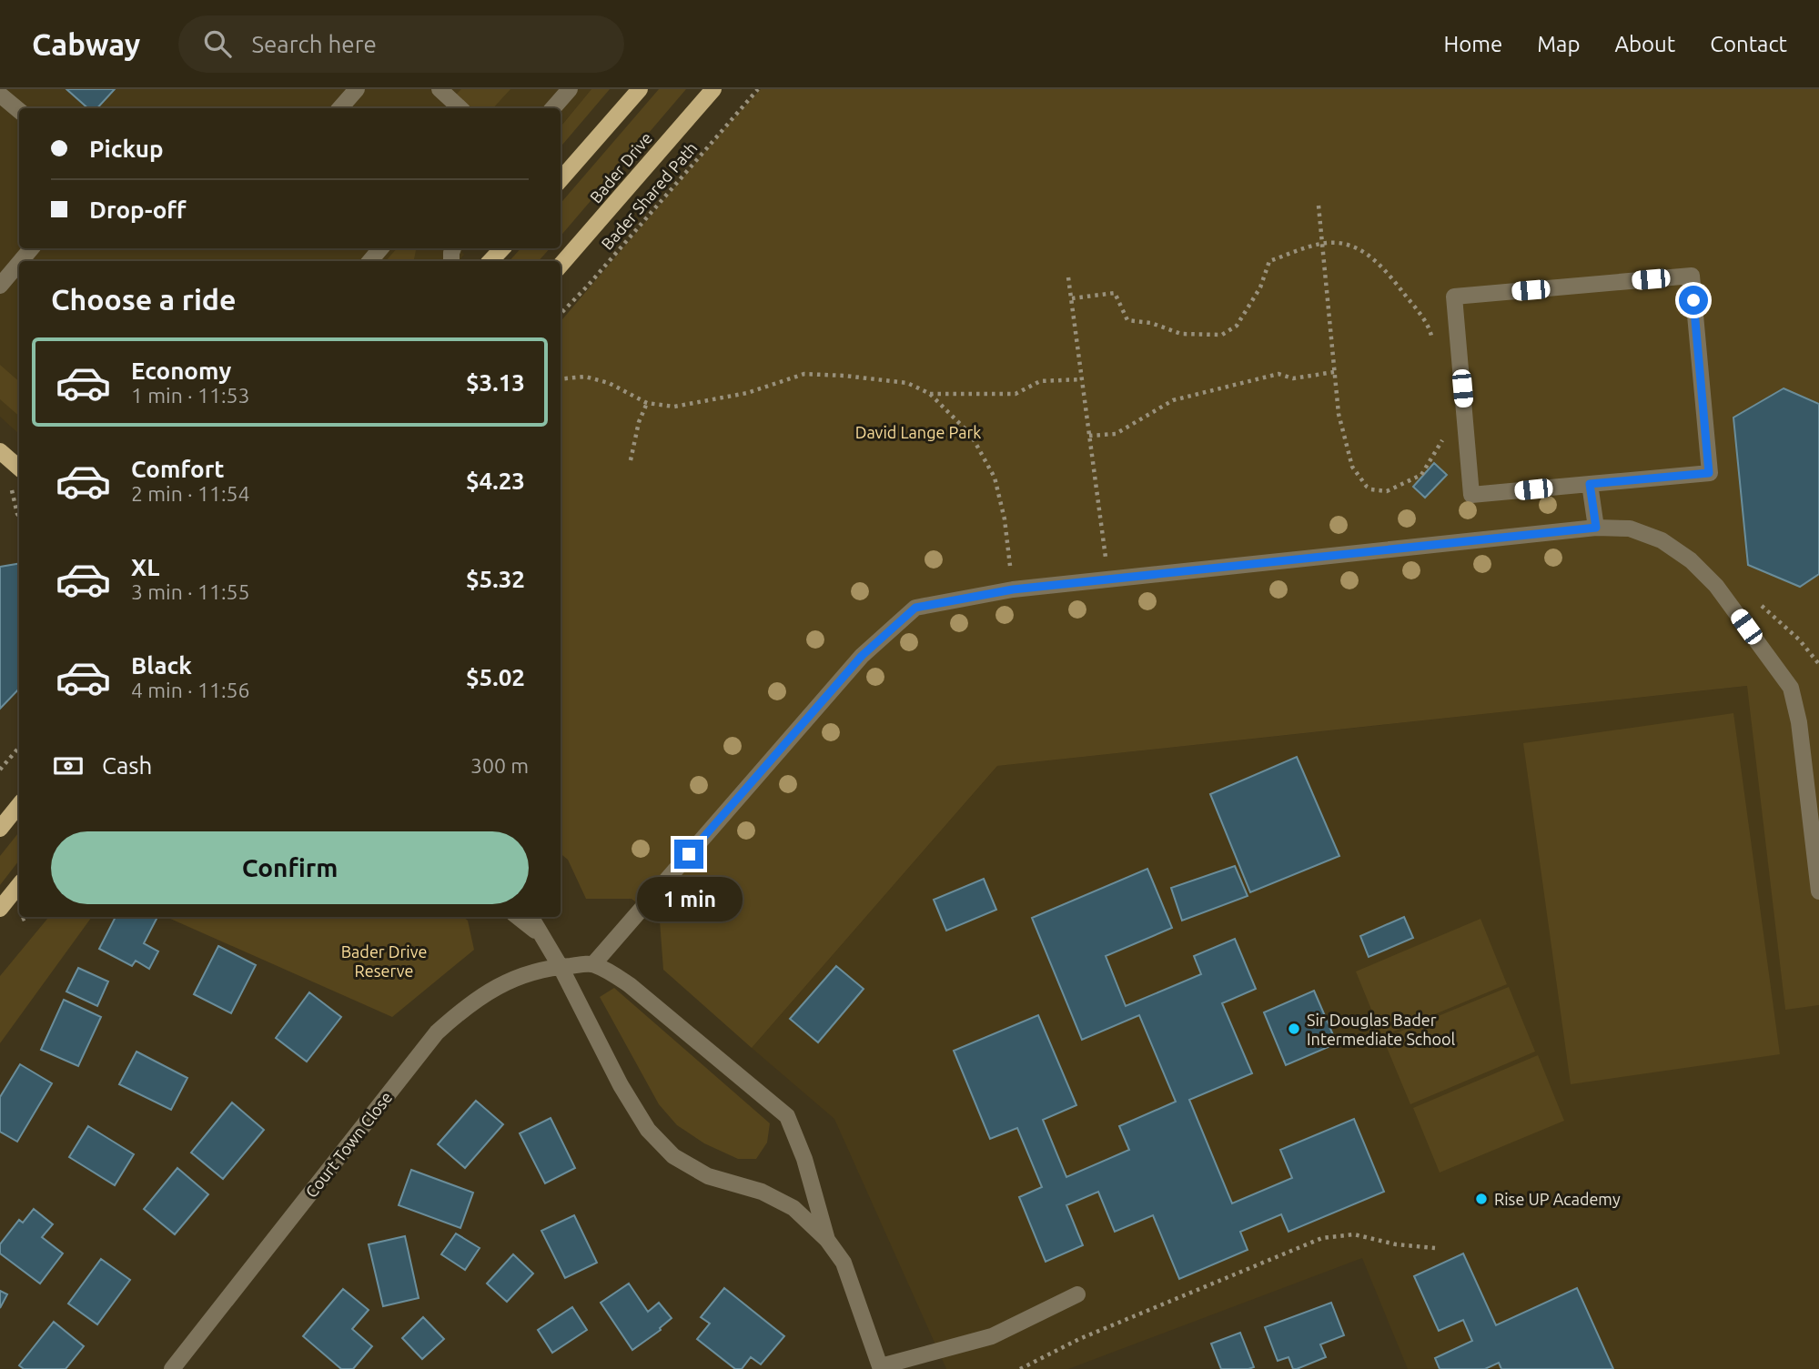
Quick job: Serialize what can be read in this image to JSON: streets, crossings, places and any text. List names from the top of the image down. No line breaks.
{"streets":{"main road":["Bader Drive"],"street":["Court Town Close"],"path":["Bader Shared Path"]},"parks":["David Lange Park","Bader Drive Reserve"],"places":["Sir Douglas Bader Intermediate School","Rise UP Academy"],"page":{"header":"Cabway","search":"Search here","nav":["Home","Map","About","Contact"],"banner":["Pickup","Drop-off"],"heading":"Choose a ride","list":[{"name":"Economy","note":"1 min · 11:53","value":"$3.13"},{"name":"Comfort","note":"2 min · 11:54","value":"$4.23"},{"name":"XL","note":"3 min · 11:55","value":"$5.32"},{"name":"Black","note":"4 min · 11:56","value":"$5.02"}],"pay":["Cash","300 m"],"buttons":"Confirm","bubble":"1 min"}}
